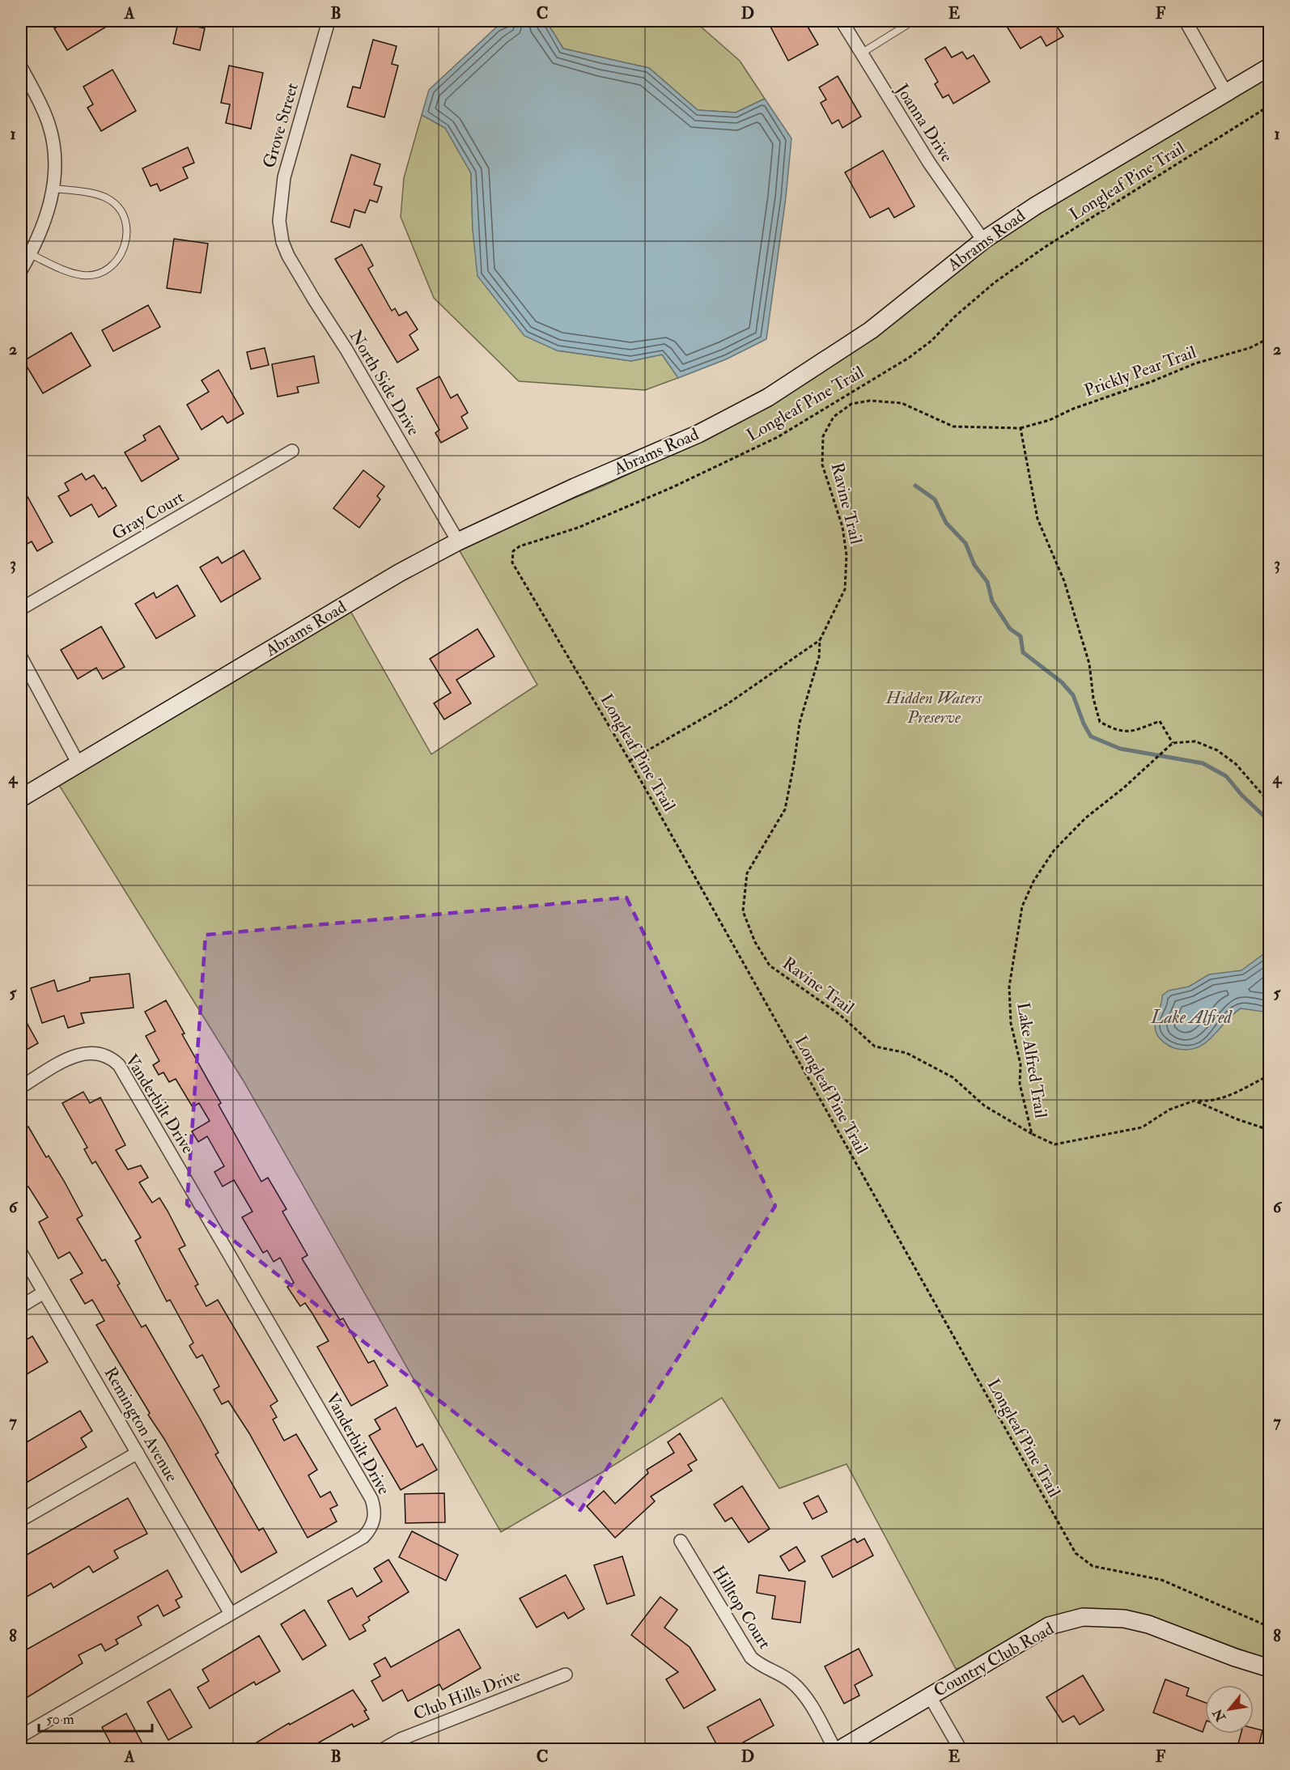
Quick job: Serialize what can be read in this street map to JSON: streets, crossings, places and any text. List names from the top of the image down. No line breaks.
{"streets":{"street":["Joanna Drive","Grove Street","Abrams Road","North Side Drive","Gray Court","Vanderbilt Drive","Remington Avenue","Hilltop Court","Country Club Road","Club Hills Drive"],"path":["Longleaf Pine Trail","Prickly Pear Trail","Ravine Trail","Lake Alfred Trail"]},"crossings":[["Joanna Drive","Abrams Road"],["Grove Street","North Side Drive"],["Abrams Road","North Side Drive"],["Prickly Pear Trail","Ravine Trail"],["Ravine Trail","Lake Alfred Trail"],["Vanderbilt Drive","Remington Avenue"]],"water":["Lake Alfred"],"parks":["Hidden Waters Preserve"],"scale_bar":"50 m","north":"bottom left","grid":{"columns":["A","B","C","D","E","F"],"rows":["1","2","3","4","5","6","7","8"]}}
